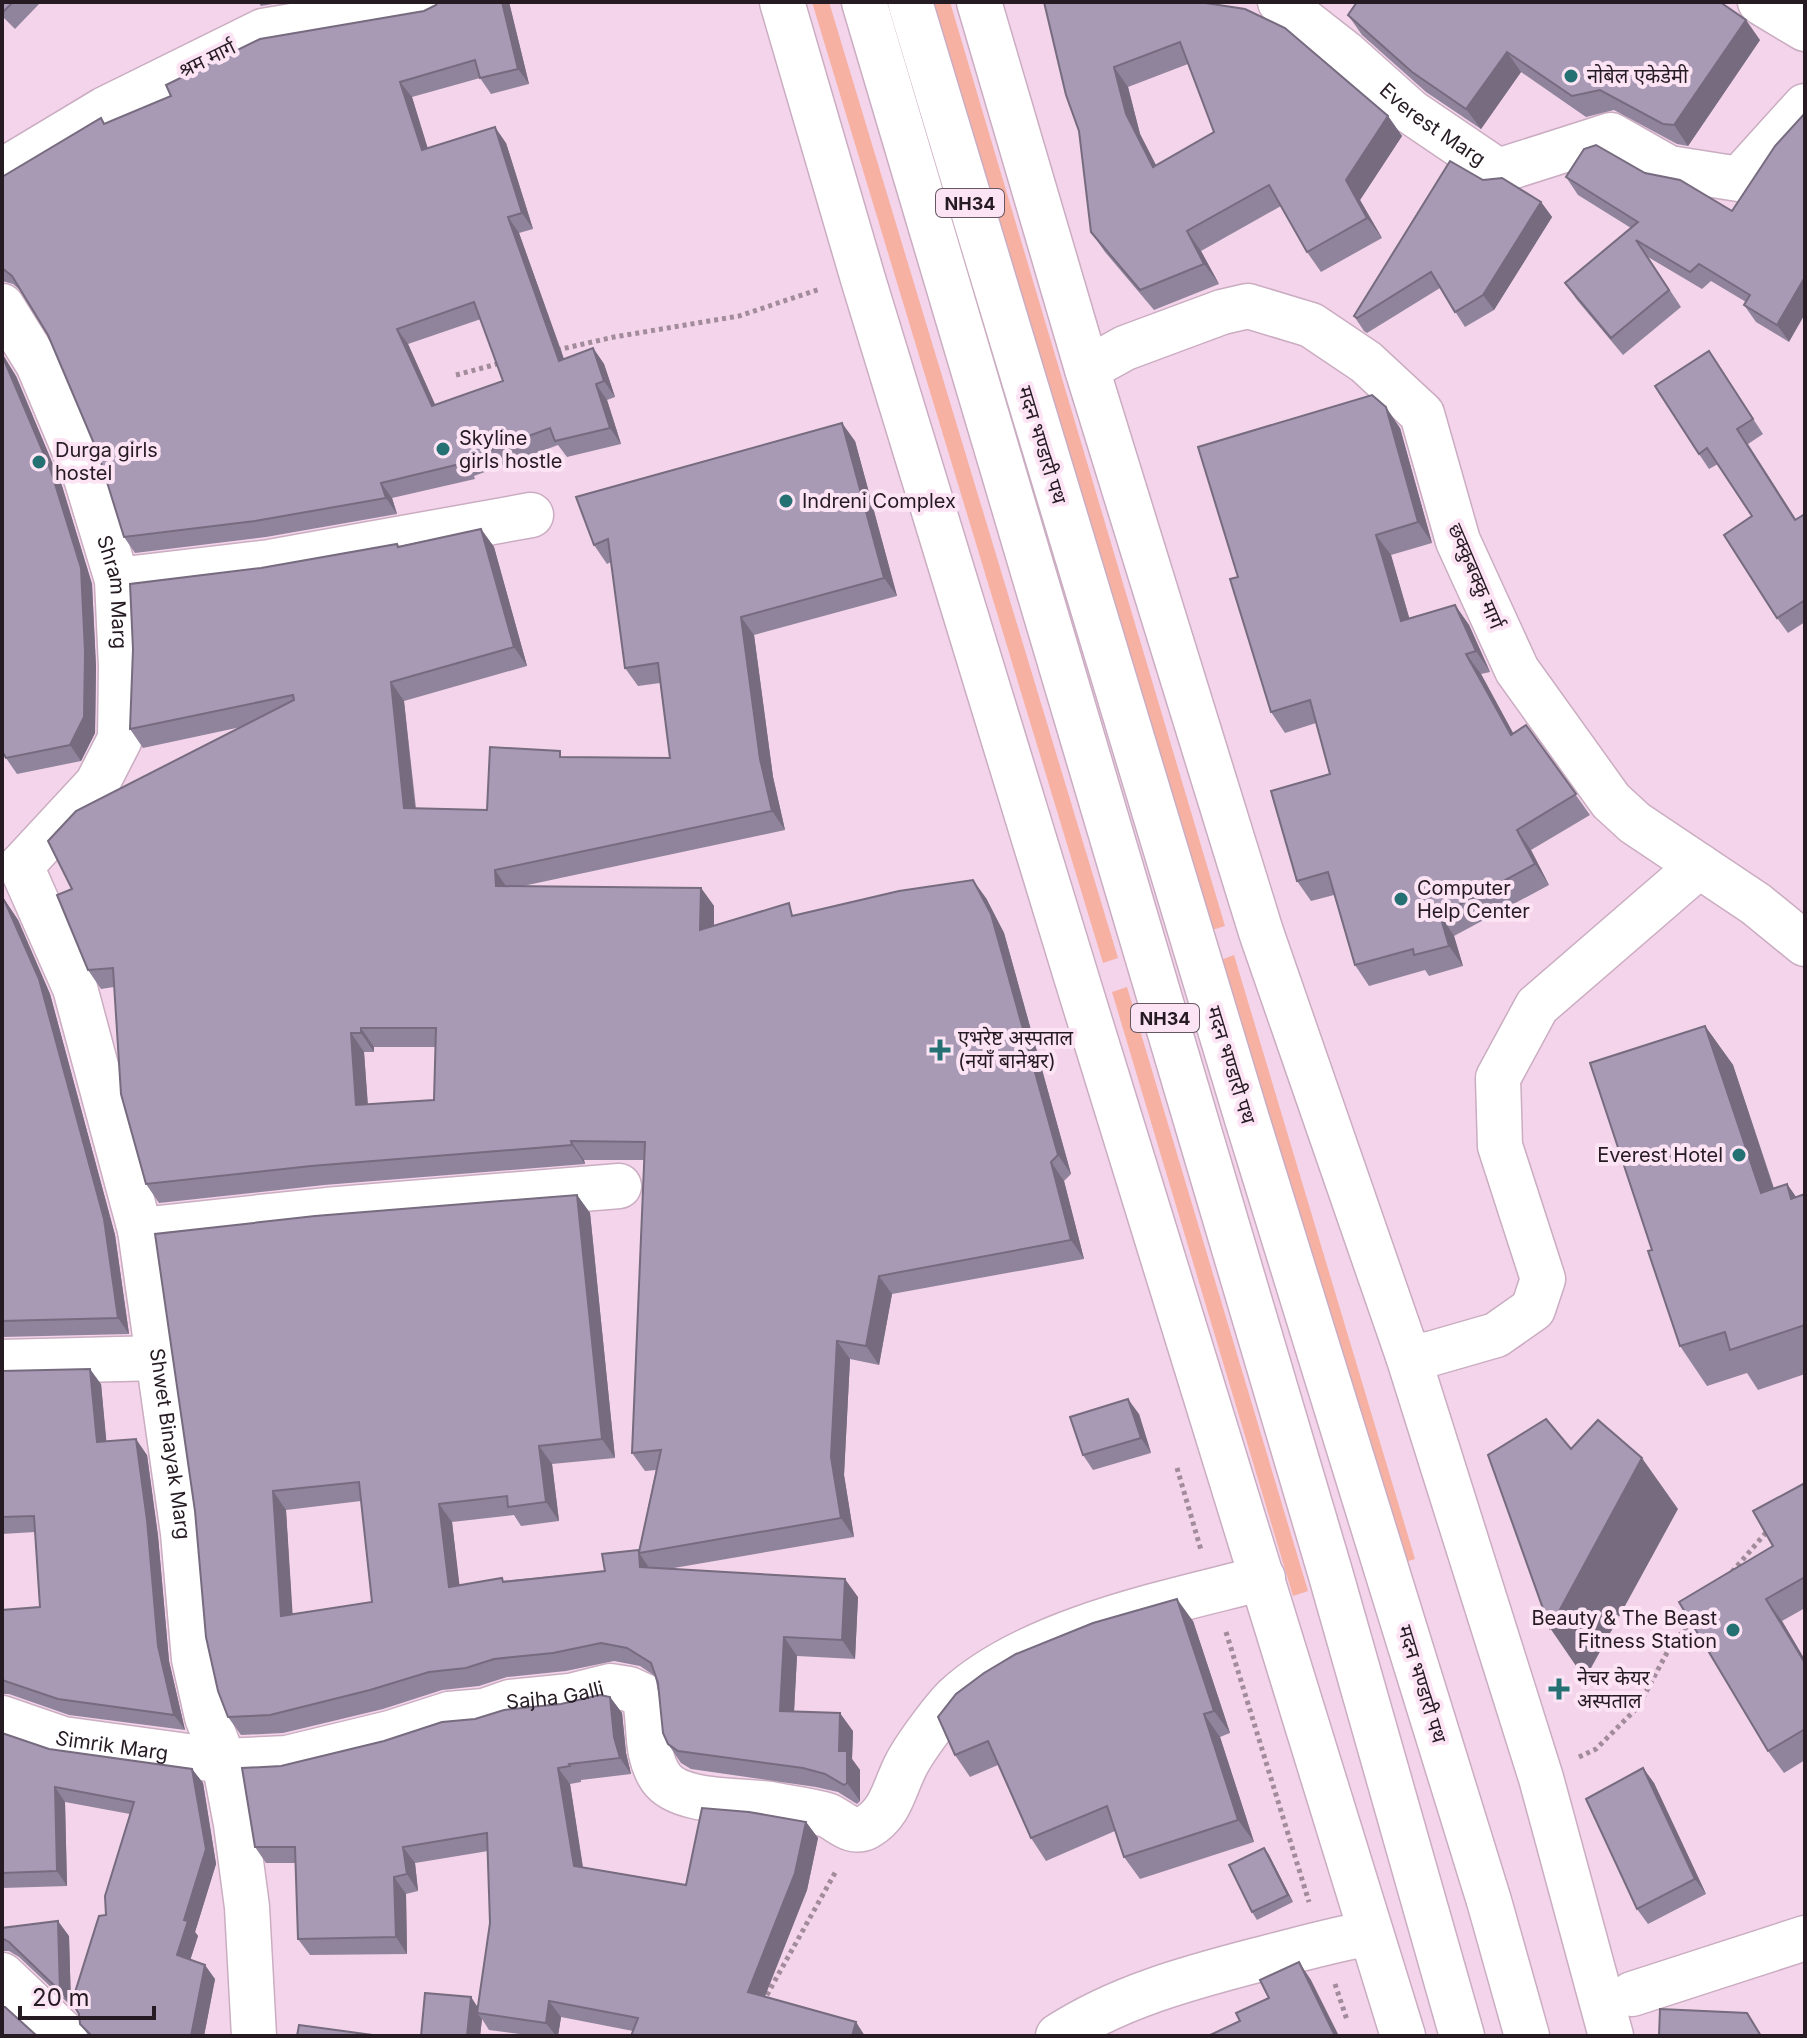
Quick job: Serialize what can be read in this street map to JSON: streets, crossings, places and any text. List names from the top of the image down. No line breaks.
{"streets":{"main road":["श्रम मार्ग","Everest Marg","NH34","मदन भण्डारी पथ","छक्कुबक्कु मार्ग","Shram Marg","Shwet Binayak Marg","Sajha Galli","Simrik Marg"]},"crossings":[["Shram Marg","Shwet Binayak Marg"],["Shwet Binayak Marg","Sajha Galli"],["Shwet Binayak Marg","Simrik Marg"],["Sajha Galli","Simrik Marg"]],"places":{"other":["नोबेल एकेडेमी","Skyline girls hostle","Durga girls hostel","Indreni Complex","Computer Help Center","Everest Hotel","Beauty & The Beast Fitness Station"],"health":["एभरेष्ट अस्पताल (नयाँ बानेश्वर)","नेचर केयर अस्पताल"]},"scale_bar":"20 m"}
